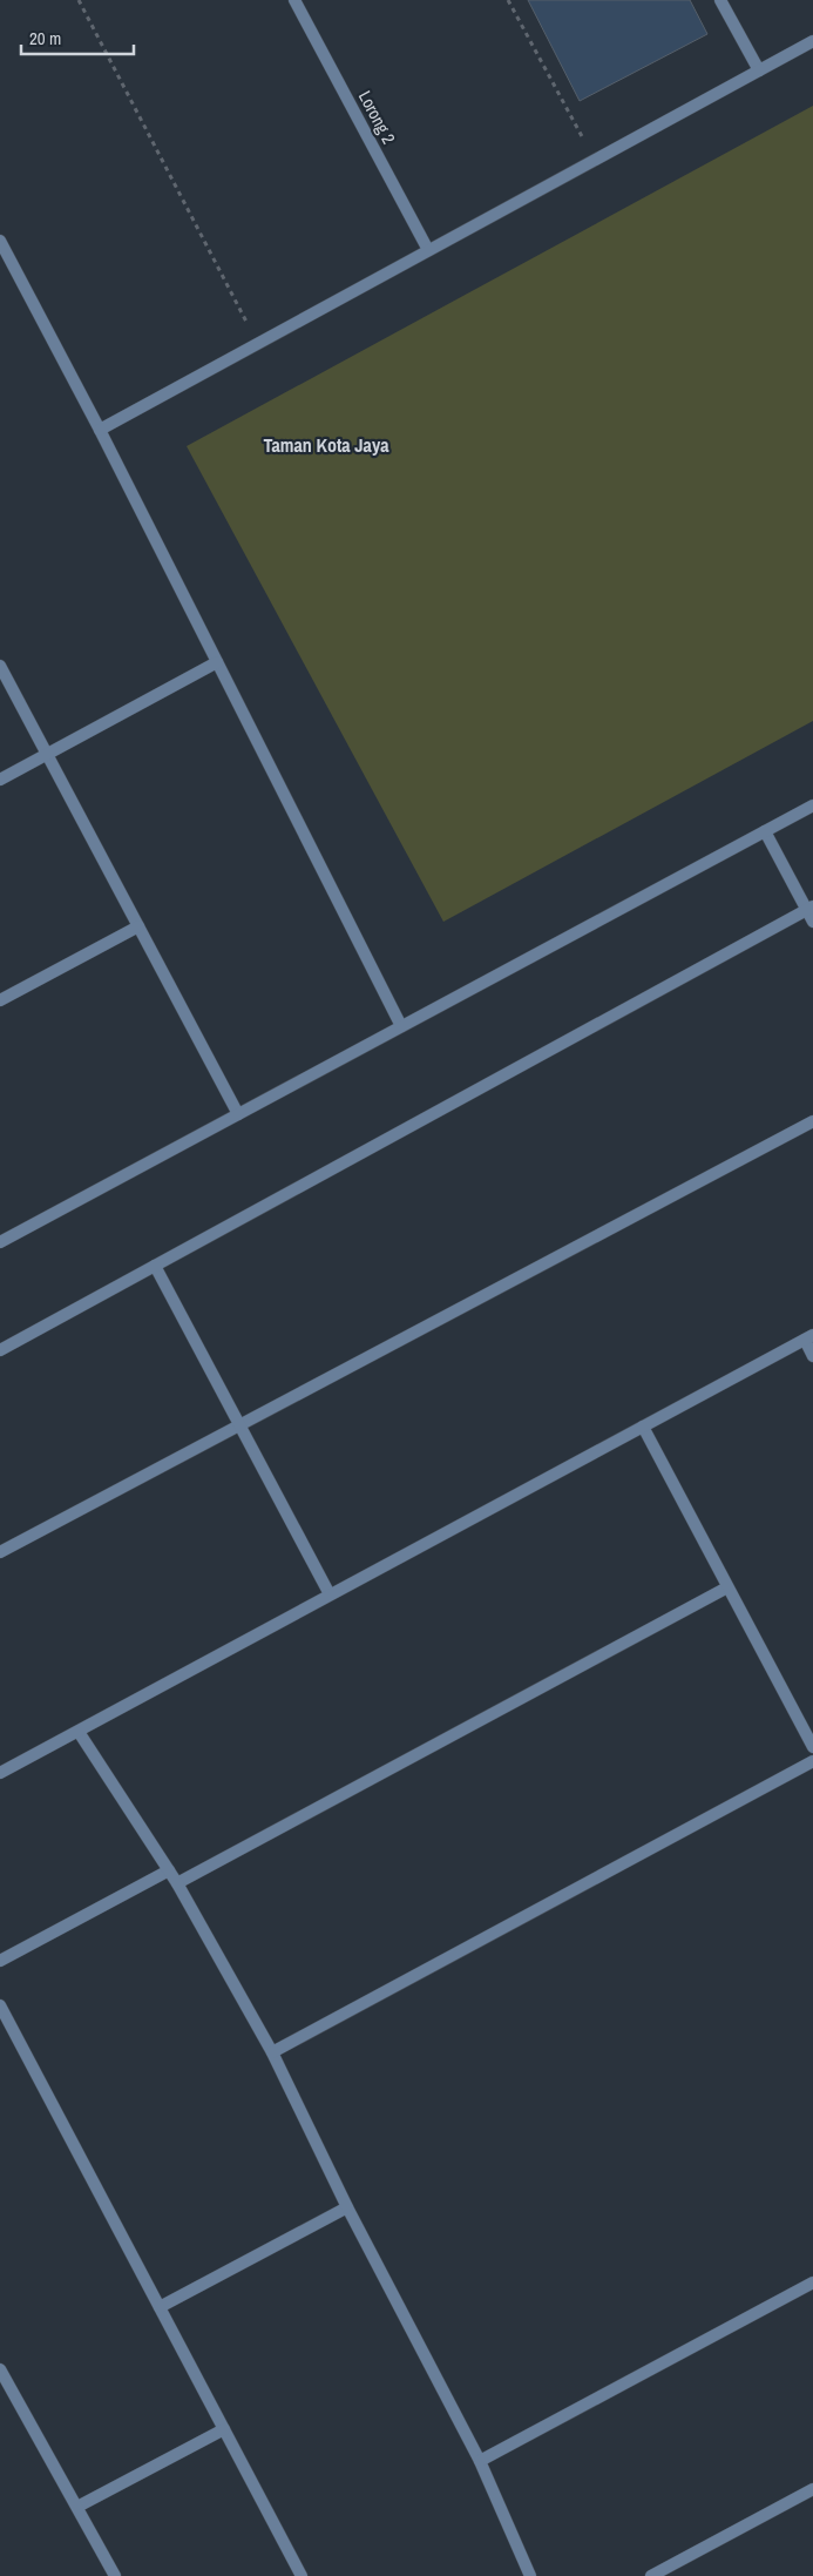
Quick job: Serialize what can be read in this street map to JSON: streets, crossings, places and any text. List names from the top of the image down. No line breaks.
{"streets":{"street":["Lorong 2"]},"districts":["Taman Kota Jaya"],"scale_bar":"20 m"}
